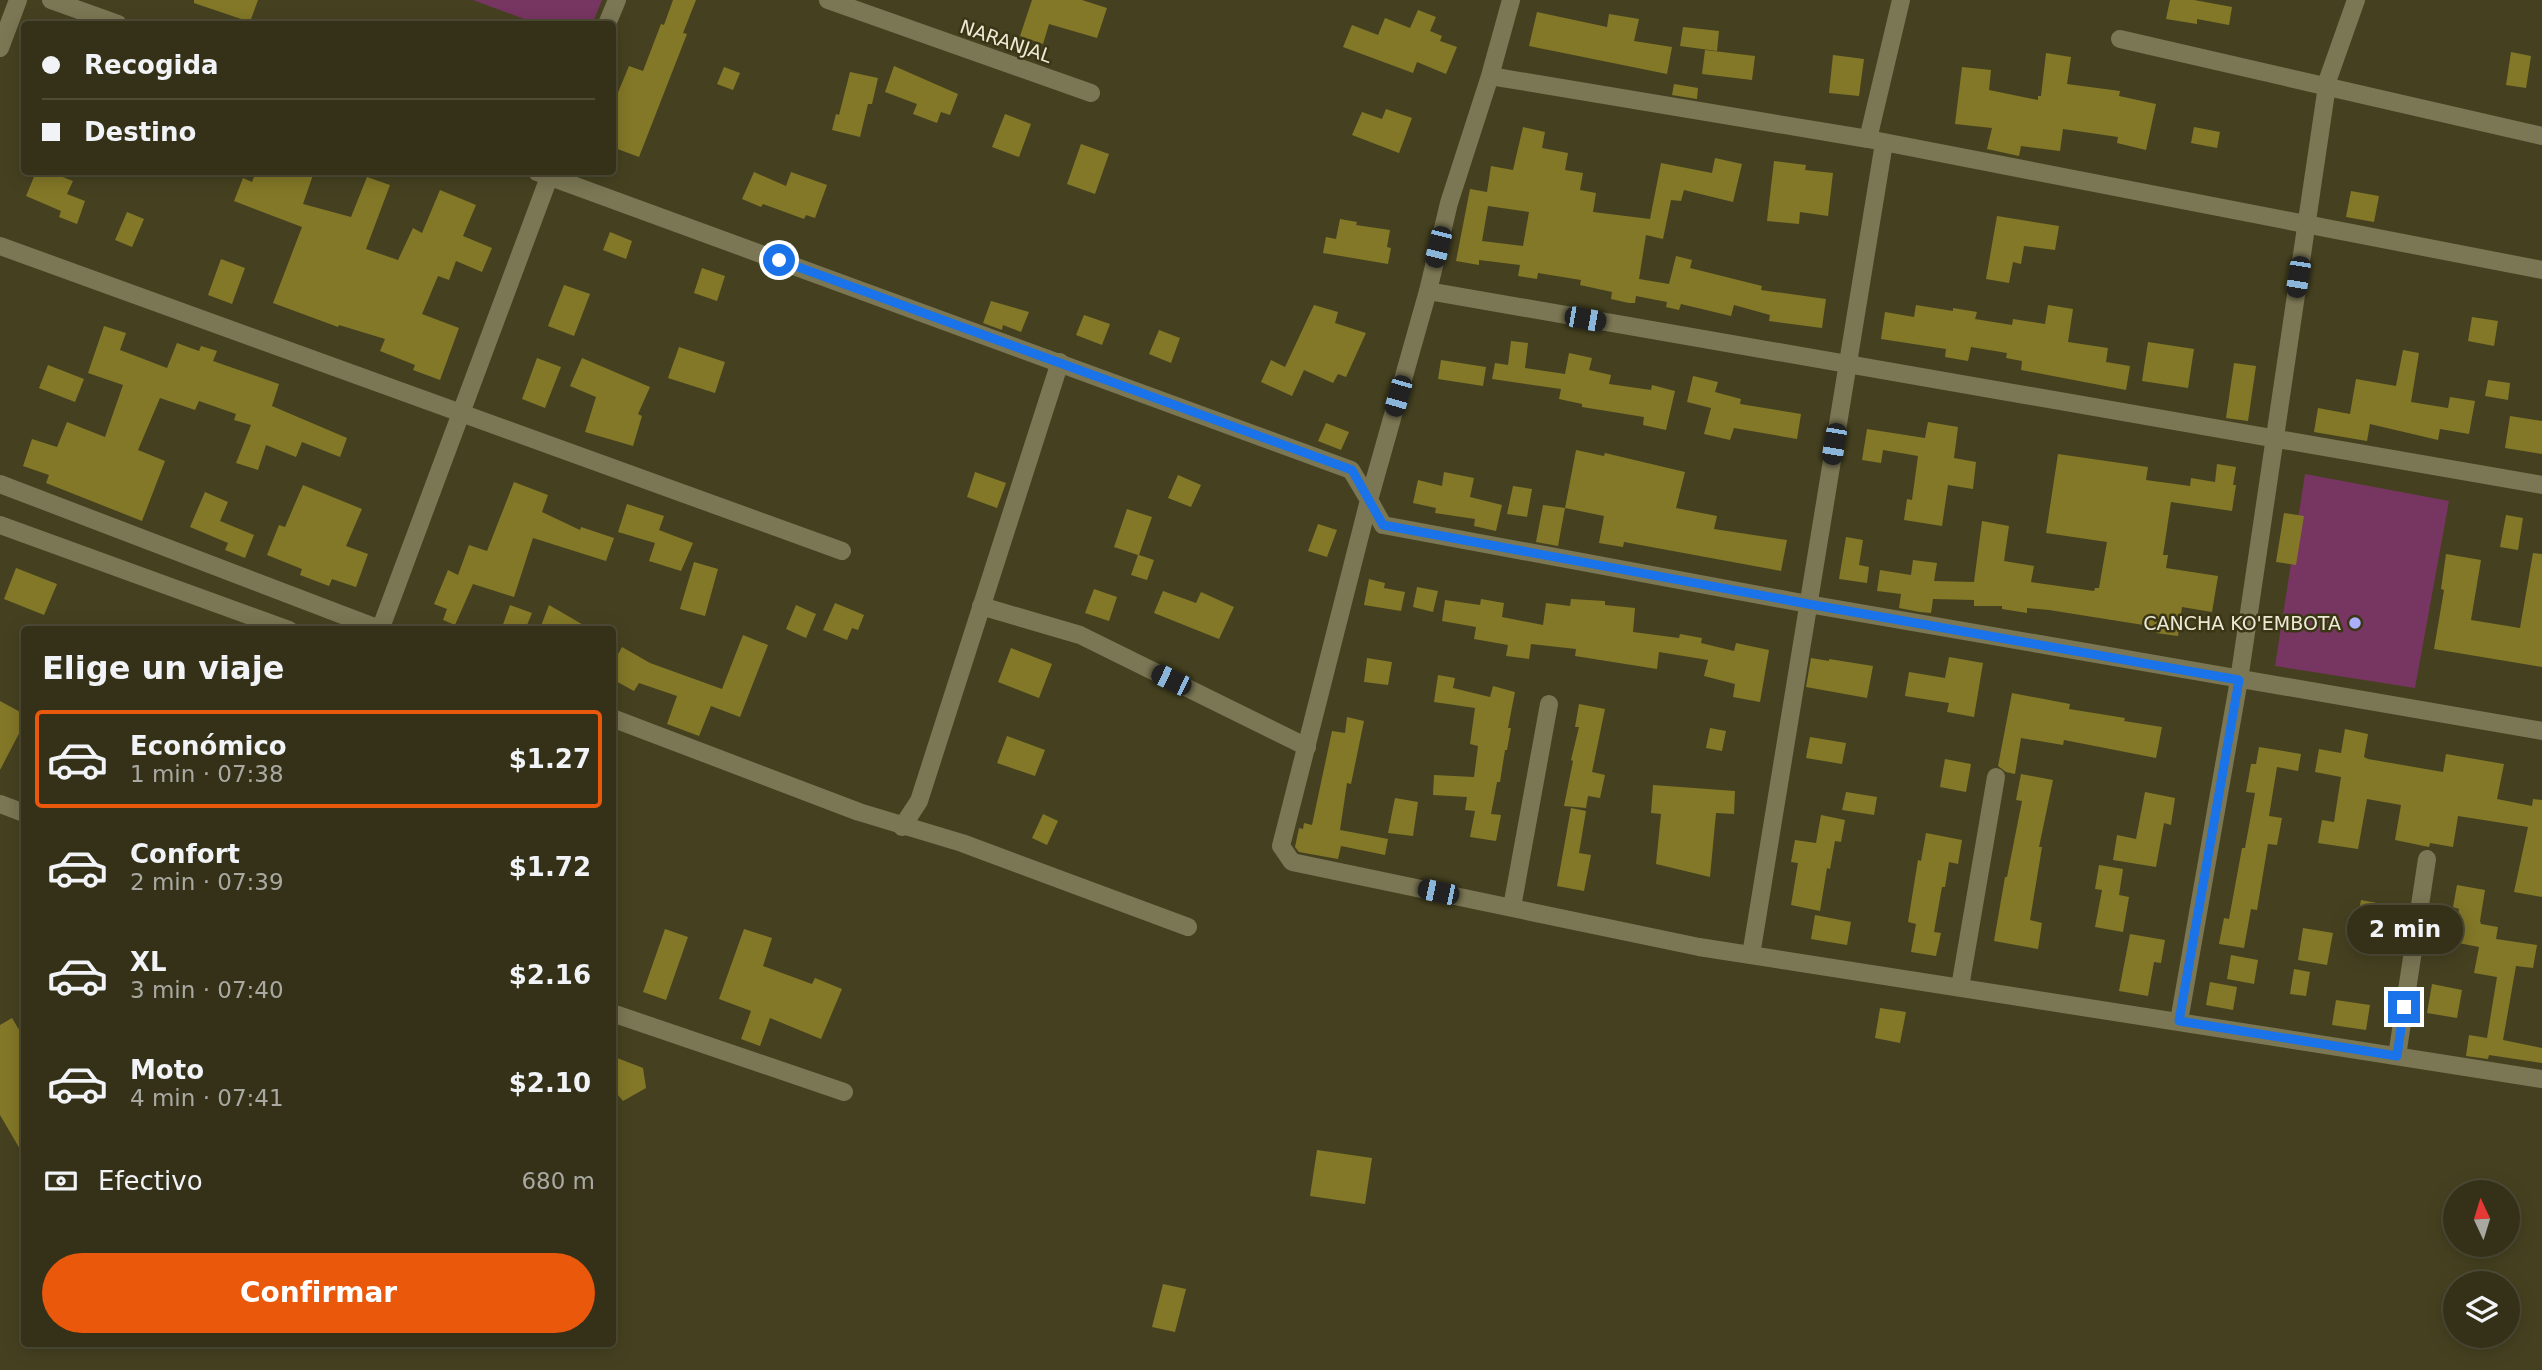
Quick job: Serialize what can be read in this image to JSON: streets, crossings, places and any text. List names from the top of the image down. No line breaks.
{"streets":{"street":["NARANJAL"]},"places":["CANCHA KO'EMBOTA"],"north":"top","page":{"banner":["Recogida","Destino"],"heading":"Elige un viaje","list":[{"name":"Económico","note":"1 min · 07:38","value":"$1.27"},{"name":"Confort","note":"2 min · 07:39","value":"$1.72"},{"name":"XL","note":"3 min · 07:40","value":"$2.16"},{"name":"Moto","note":"4 min · 07:41","value":"$2.10"}],"bubble":"2 min","pay":["Efectivo","680 m"],"buttons":"Confirmar"}}
